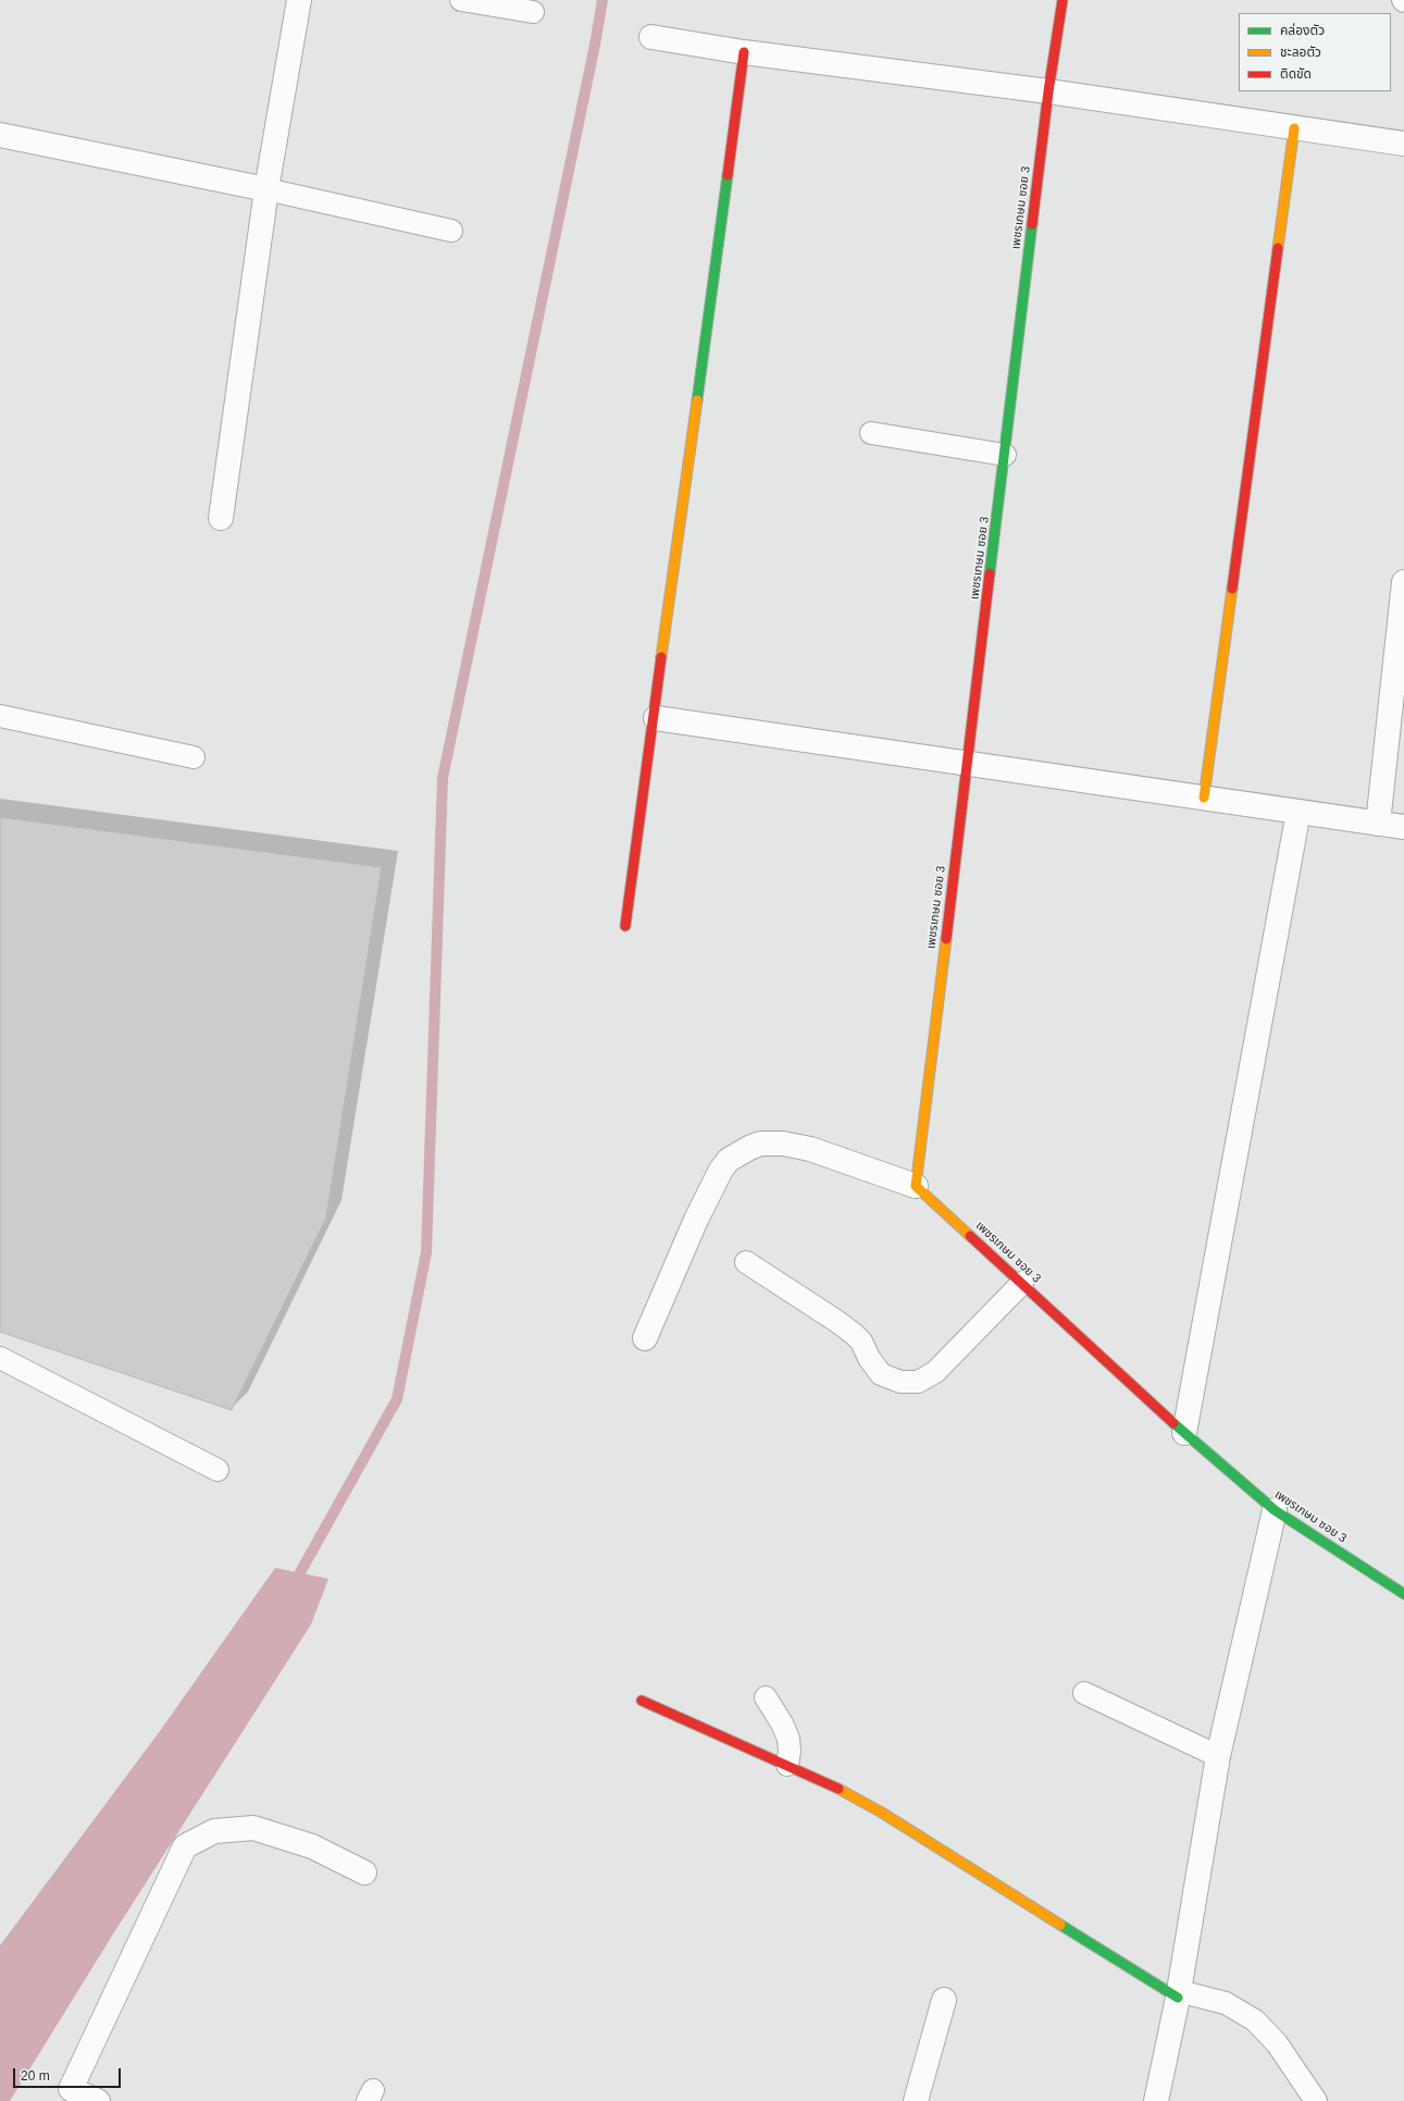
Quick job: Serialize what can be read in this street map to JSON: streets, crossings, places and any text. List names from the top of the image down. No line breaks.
{"streets":{"street":["เพชรเกษม ซอย 3"]},"legend":["คล่องตัว","ชะลอตัว","ติดขัด"],"scale_bar":"20 m"}
